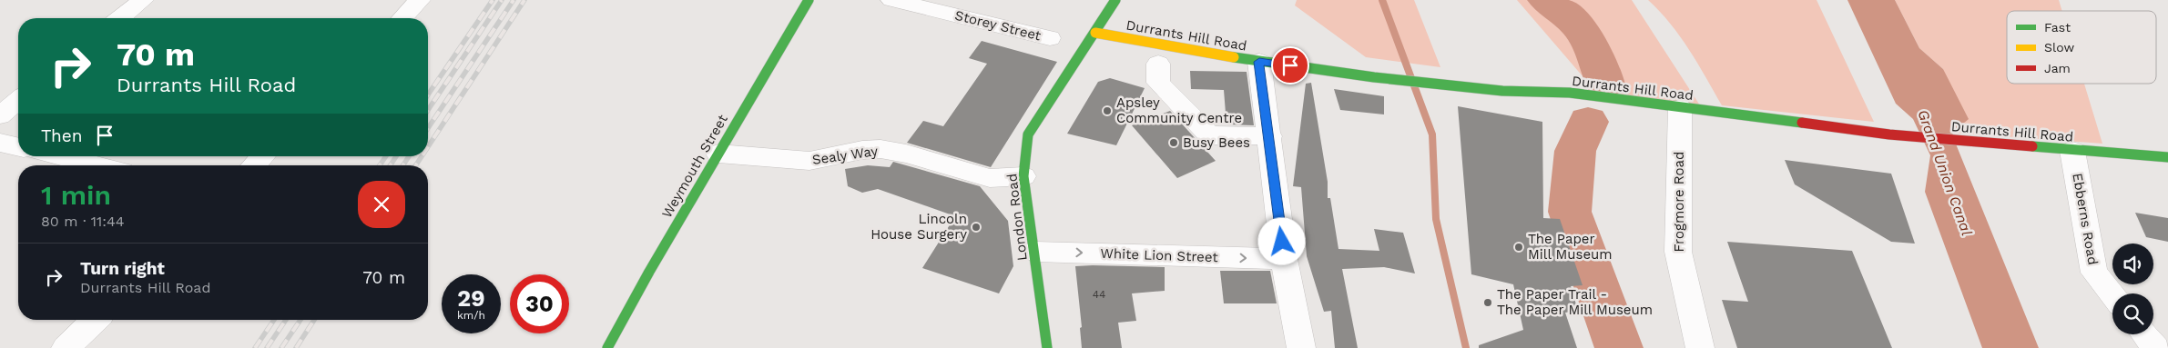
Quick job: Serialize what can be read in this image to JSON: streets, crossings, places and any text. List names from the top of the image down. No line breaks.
{"streets":{"street":["Storey Street","Durrants Hill Road","Sealy Way","Weymouth Street","Frogmore Road","London Road","Ebberns Road","White Lion Street"]},"crossings":[["Durrants Hill Road","Frogmore Road"],["Durrants Hill Road","London Road"],["Durrants Hill Road","Ebberns Road"],["Sealy Way","Weymouth Street"],["Sealy Way","London Road"],["London Road","White Lion Street"]],"one_way":["White Lion Street"],"water":["Grand Union Canal"],"places":["Apsley Community Centre","Busy Bees","Lincoln House Surgery","The Paper Mill Museum","The Paper Trail - The Paper Mill Museum"],"house_numbers":["44"],"legend":["Fast","Slow","Jam"],"page":{"turn":["70 m","Durrants Hill Road"],"then":"Then","heading":["1 min","80 m · 11:44"],"list":[{"name":"Turn right","note":"Durrants Hill Road","value":"70 m"}],"speed":"29 km/h","limit":"30"}}
